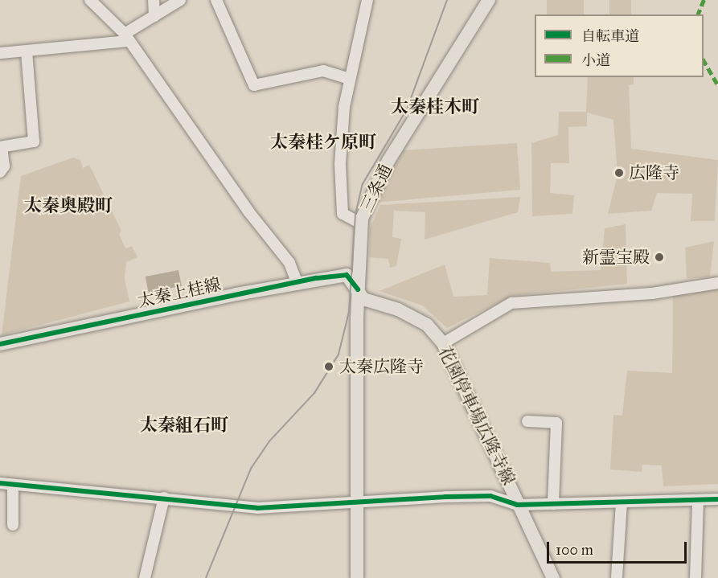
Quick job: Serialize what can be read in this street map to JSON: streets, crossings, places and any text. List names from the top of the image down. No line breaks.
{"streets":{"main road":["三条通","太秦上桂線","花園停車場広隆寺線"]},"crossings":[["三条通","太秦上桂線"],["三条通","花園停車場広隆寺線"],["太秦上桂線","花園停車場広隆寺線"]],"districts":["太秦桂木町","太秦桂ケ原町","太秦奥殿町","太秦組石町"],"places":["広隆寺","新霊宝殿","太秦広隆寺"],"legend":["自転車道","小道"],"scale_bar":"100 m"}
